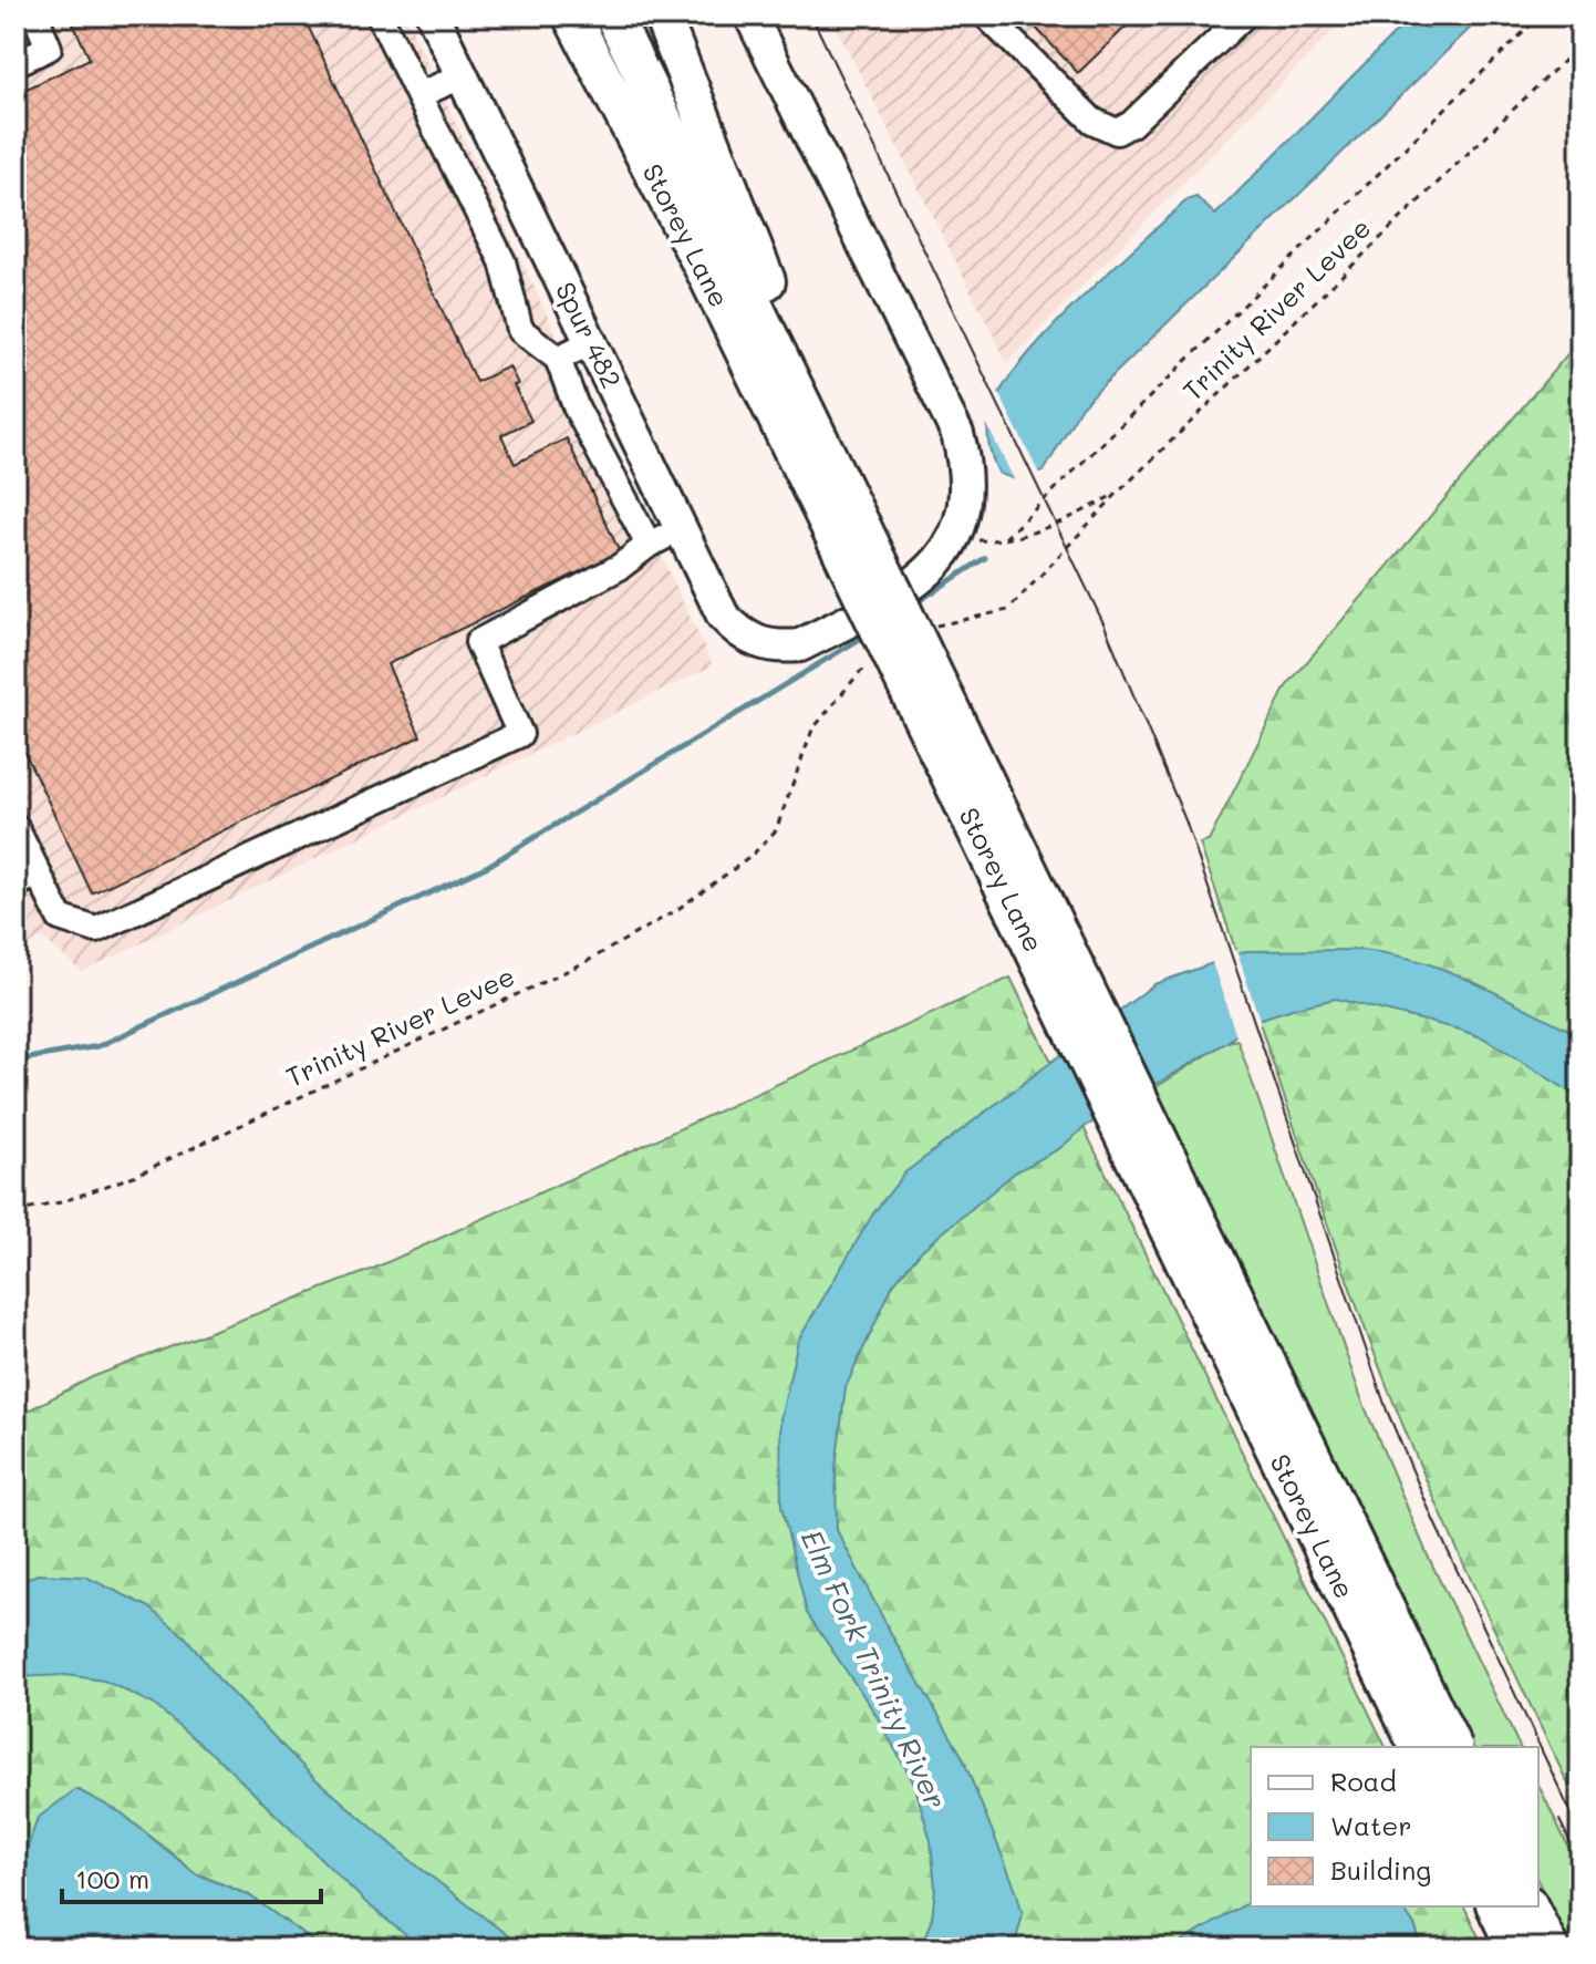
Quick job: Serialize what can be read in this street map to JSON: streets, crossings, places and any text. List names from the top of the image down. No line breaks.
{"streets":{"highway":["Storey Lane"],"main road":["Spur 482"],"path":["Trinity River Levee"]},"water":["Elm Fork Trinity River"],"legend":["Road","Water","Building"],"scale_bar":"100 m"}
